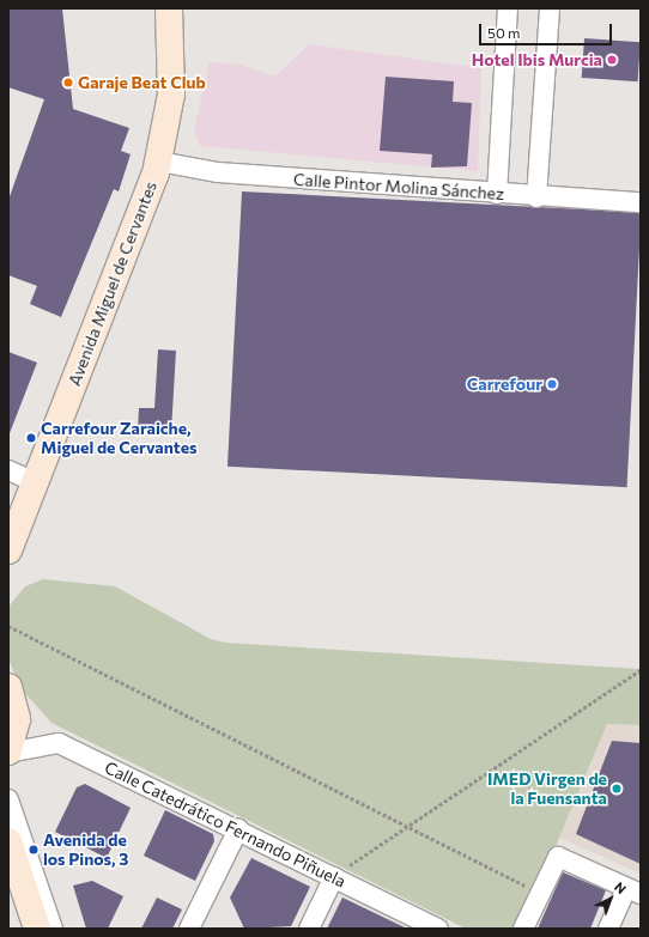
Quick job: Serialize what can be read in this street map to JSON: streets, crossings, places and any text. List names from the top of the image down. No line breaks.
{"streets":{"main road":["Avenida Miguel de Cervantes"],"street":["Calle Pintor Molina Sánchez","Calle Catedrático Fernando Piñuela"]},"crossings":[["Calle Pintor Molina Sánchez","Avenida Miguel de Cervantes"]],"places":["Hotel Ibis Murcia","Garaje Beat Club","Carrefour","Carrefour Zaraiche, Miguel de Cervantes","IMED Virgen de la Fuensanta","Avenida de los Pinos, 3"],"scale_bar":"50 m","north":"top right"}
